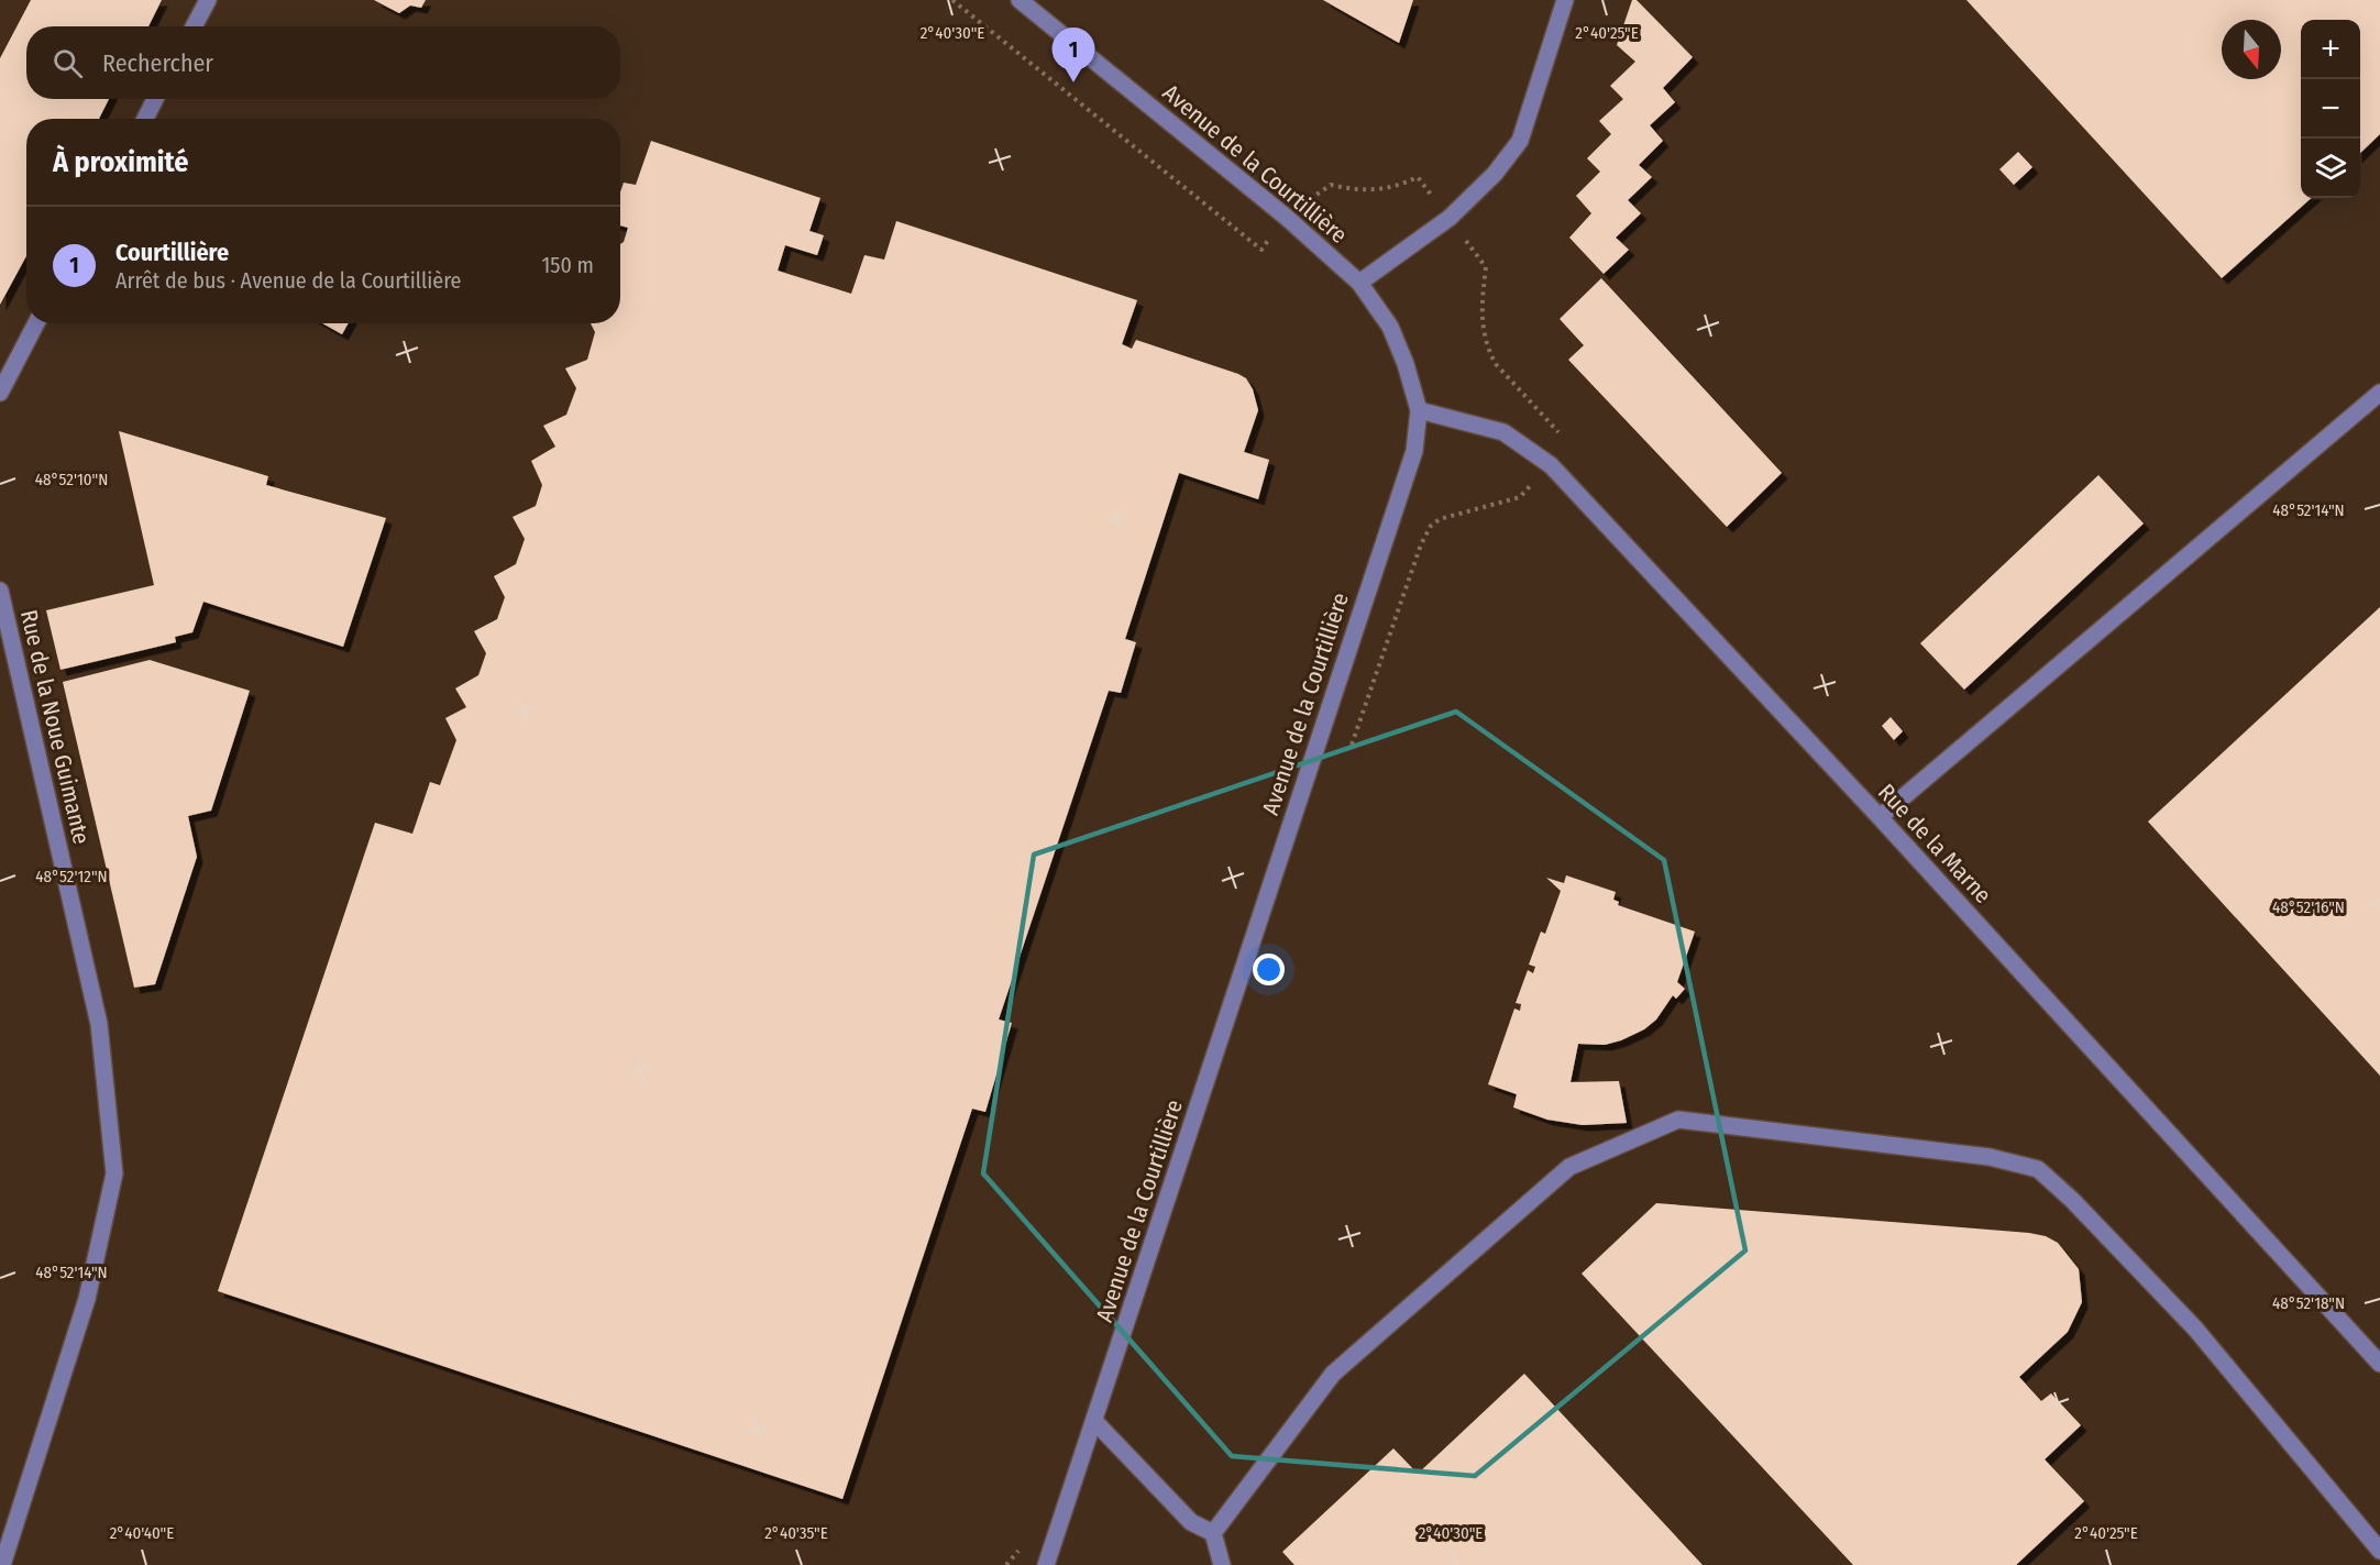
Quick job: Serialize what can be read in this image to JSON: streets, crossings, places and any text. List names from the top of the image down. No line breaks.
{"streets":{"street":["Avenue de la Courtillière","Rue de la Noue Guimante","Rue de la Marne"]},"crossings":[["Avenue de la Courtillière","Rue de la Marne"]],"north":"bottom","page":{"map_buttons":["+","−"],"search":"Rechercher","pins":"1","heading":"À proximité","list":[{"mark":"1","name":"Courtillière","note":"Arrêt de bus · Avenue de la Courtillière","value":"150 m"}]},"coordinates":["2°40'30\"E","2°40'25\"E","48°52'10\"N","48°52'14\"N","48°52'12\"N","48°52'16\"N","48°52'18\"N","2°40'40\"E","2°40'35\"E"]}
